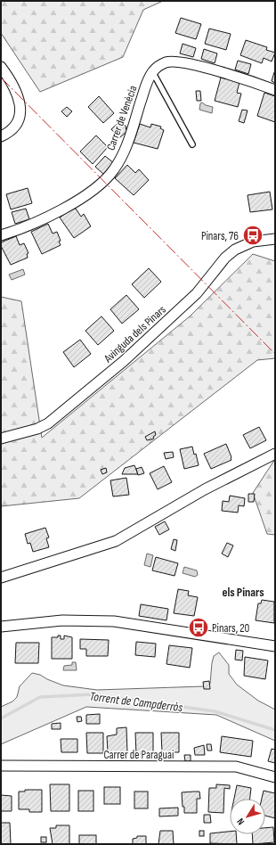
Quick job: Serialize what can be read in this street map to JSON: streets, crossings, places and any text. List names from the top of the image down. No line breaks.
{"streets":{"street":["Carrer de Venècia","Avinguda dels Pinars","Carrer de Paraguai"]},"districts":["els Pinars"],"water":["Torrent de Campderròs"],"places":{"bus stop":["Pinars, 76","Pinars, 20"]},"north":"bottom left"}
